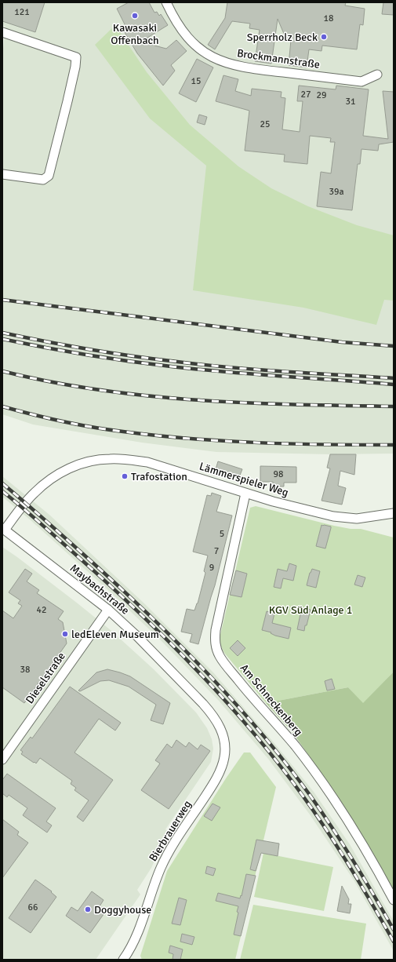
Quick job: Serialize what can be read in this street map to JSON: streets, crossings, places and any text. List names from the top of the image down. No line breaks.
{"streets":{"street":["Brockmannstraße","Lämmerspieler Weg","Maybachstraße","Dieselstraße","Am Schneckenberg","Bierbrauerweg"]},"crossings":[["Lämmerspieler Weg","Maybachstraße"],["Lämmerspieler Weg","Am Schneckenberg"],["Maybachstraße","Dieselstraße"],["Maybachstraße","Bierbrauerweg"]],"parks":["KGV Süd Anlage 1"],"places":["Kawasaki Offenbach","Sperrholz Beck","Trafostation","ledEleven Museum","Doggyhouse"],"house_numbers":["121","18","15","27","29","31","25","39a","98","5","7","9","42","38","66"]}
